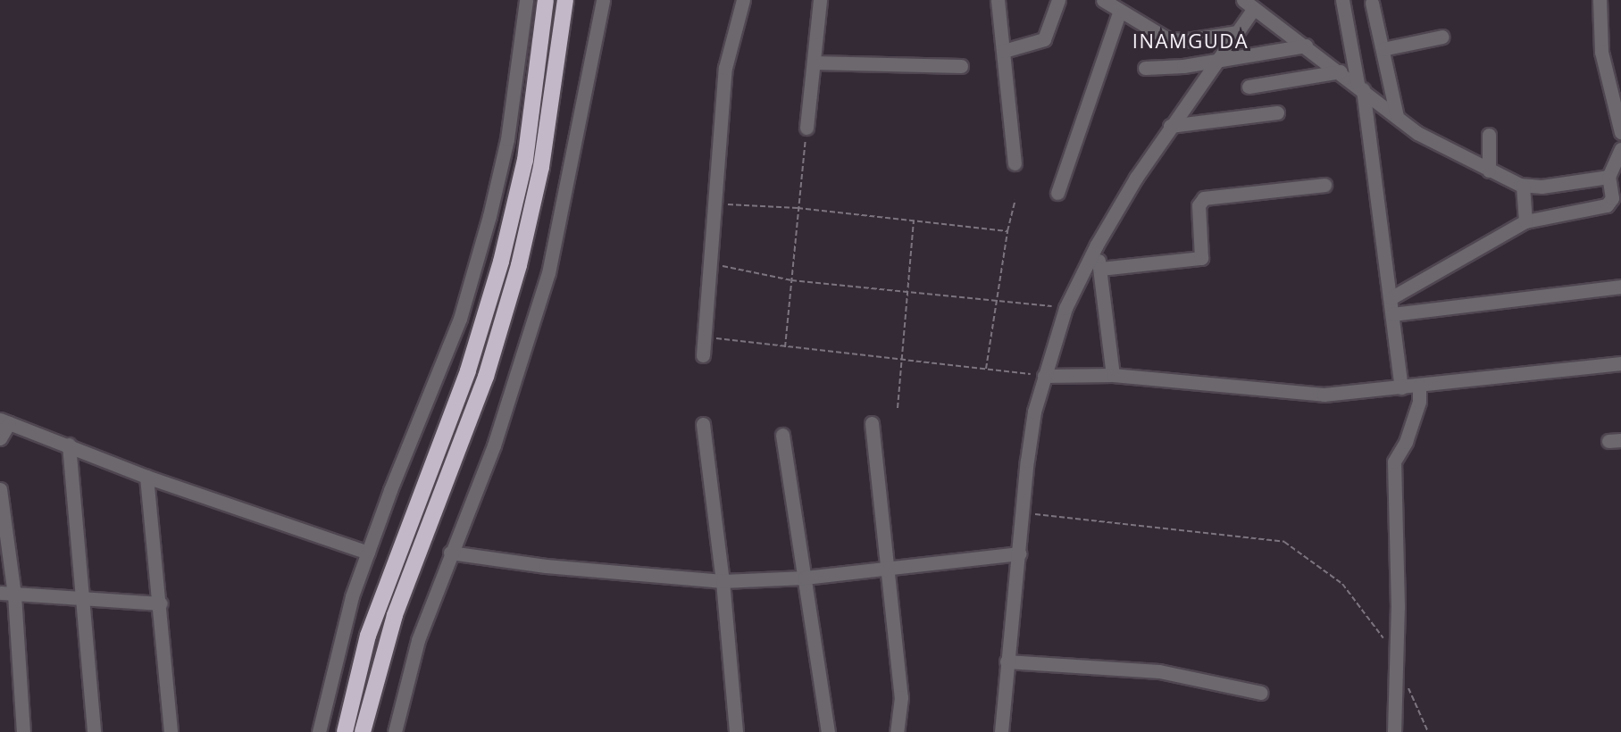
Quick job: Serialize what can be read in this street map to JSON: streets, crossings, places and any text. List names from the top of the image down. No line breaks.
{"districts":["INAMGUDA"]}
